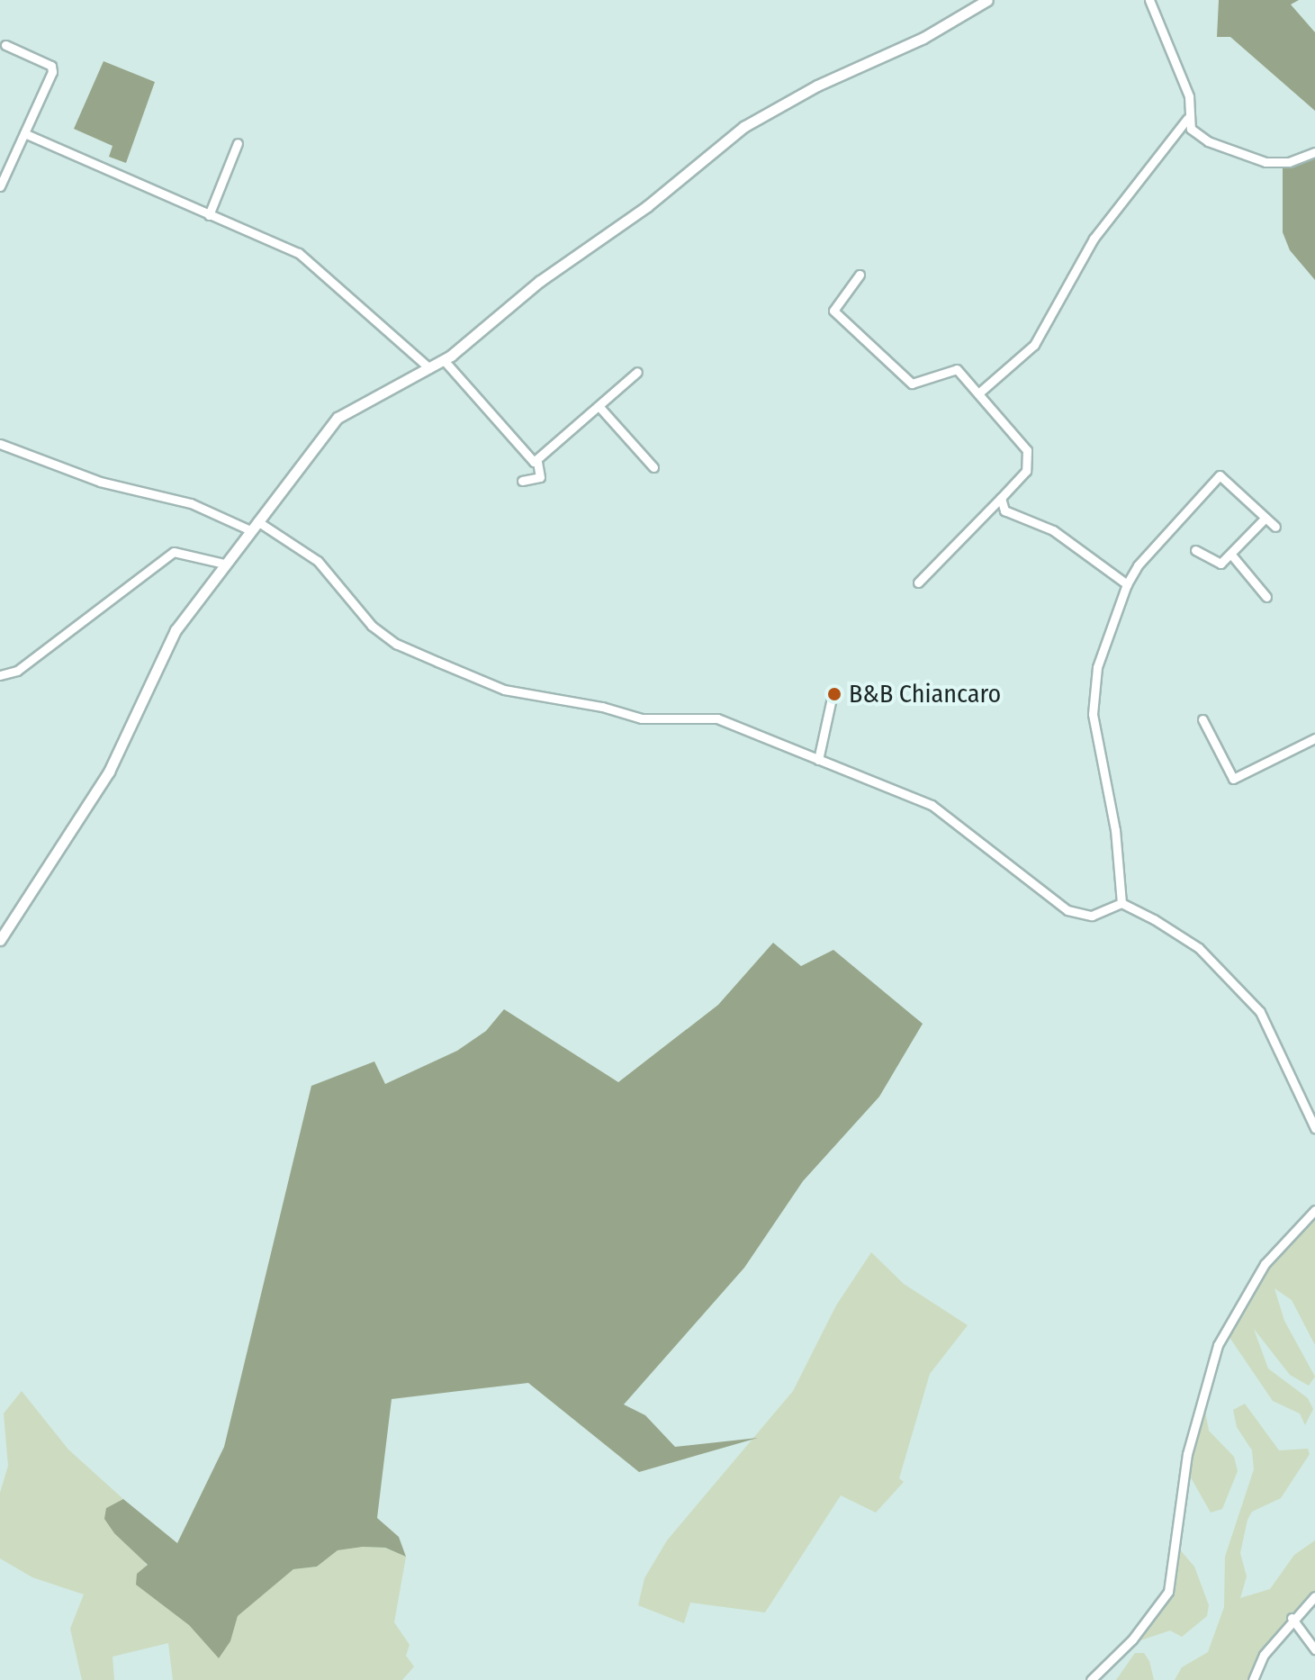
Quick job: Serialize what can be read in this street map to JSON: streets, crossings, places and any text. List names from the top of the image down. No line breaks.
{"places":["B&B Chiancaro"]}
